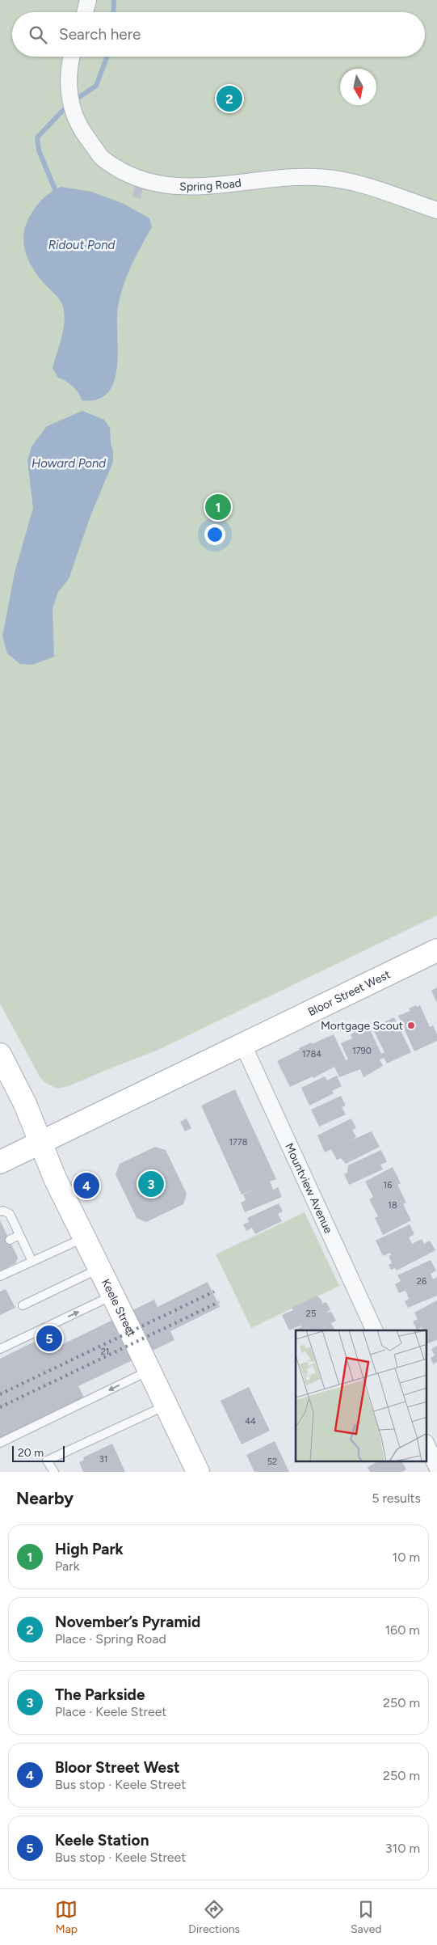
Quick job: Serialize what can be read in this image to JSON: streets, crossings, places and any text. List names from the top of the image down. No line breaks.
{"streets":{"main road":["Bloor Street West","Keele Street"],"street":["Spring Road","Mountview Avenue"]},"crossings":[["Bloor Street West","Mountview Avenue"],["Bloor Street West","Keele Street"]],"water":["Ridout Pond","Howard Pond"],"places":["Mortgage Scout"],"house_numbers":["1790","1784","1778","16","18","26","25","21","44","31","52"],"scale_bar":"20 m","north":"bottom","page":{"search":"Search here","pins":["2","1","3","4","5"],"scale":"20 m","heading":["Nearby","5 results"],"list":[{"mark":"1","name":"High Park","note":"Park","value":"10 m"},{"mark":"2","name":"November’s Pyramid","note":"Place · Spring Road","value":"160 m"},{"mark":"3","name":"The Parkside","note":"Place · Keele Street","value":"250 m"},{"mark":"4","name":"Bloor Street West","note":"Bus stop · Keele Street","value":"250 m"},{"mark":"5","name":"Keele Station","note":"Bus stop · Keele Street","value":"310 m"}],"nav":["Map","Directions","Saved"]}}
